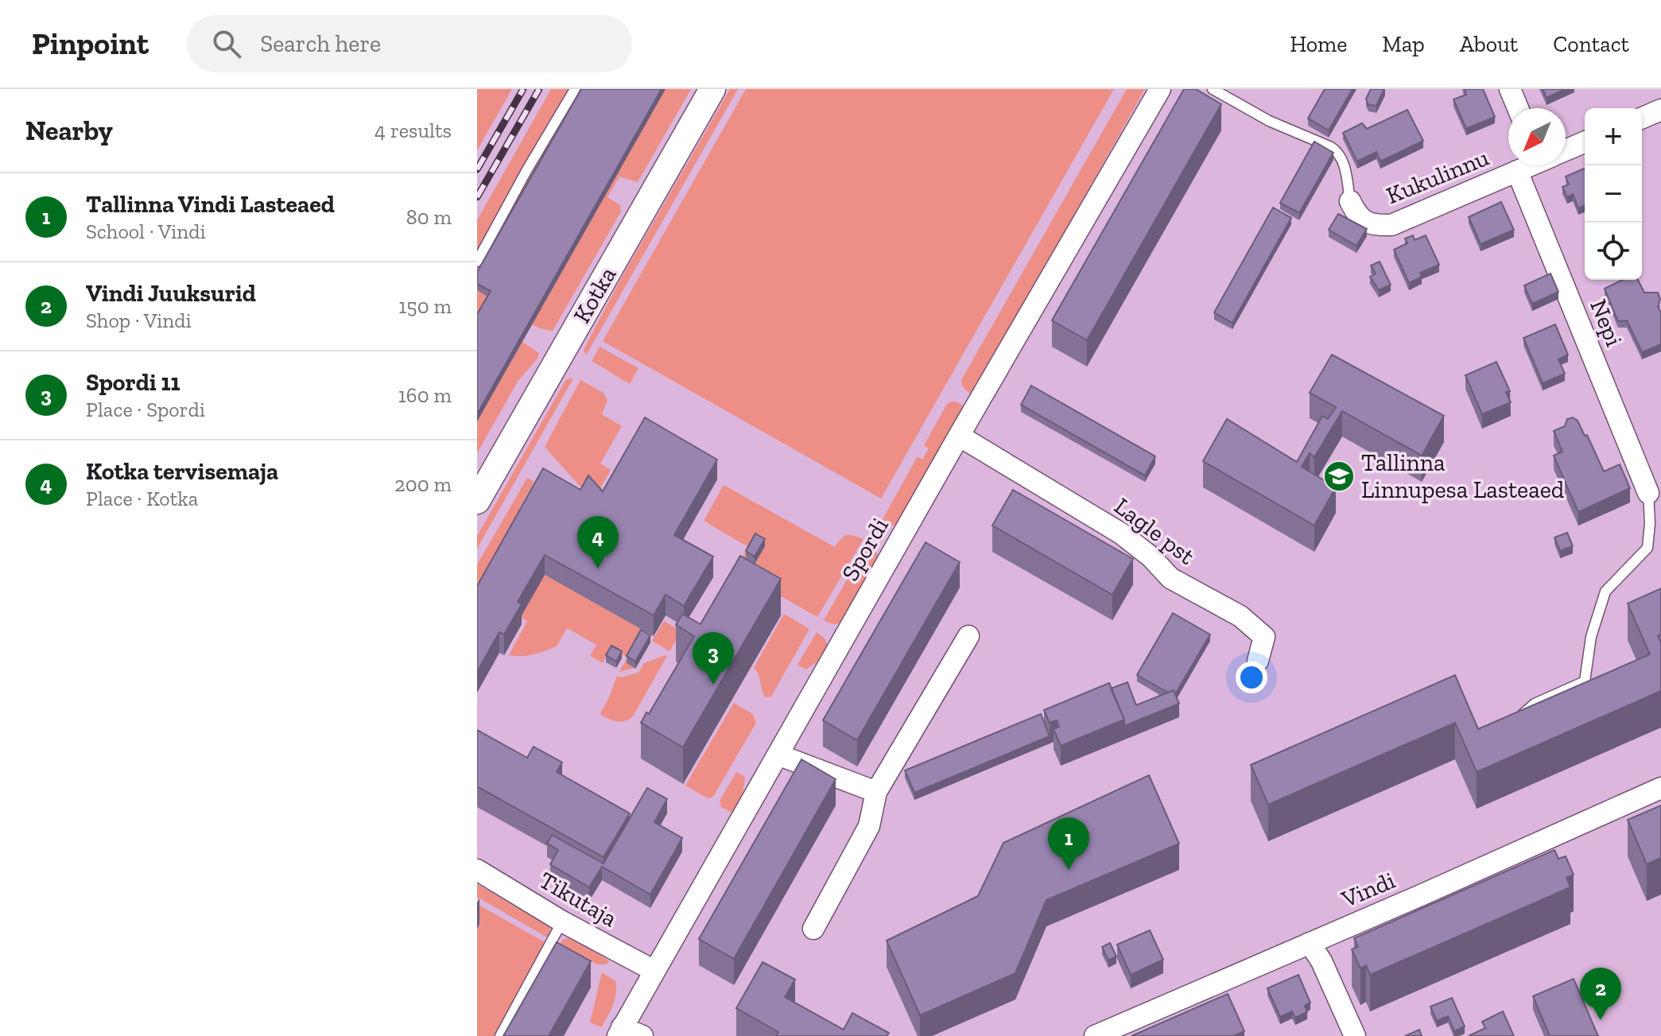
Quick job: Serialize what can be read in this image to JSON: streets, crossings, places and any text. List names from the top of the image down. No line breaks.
{"streets":{"street":["Kukulinnu","Kotka","Nepi","Lagle pst","Spordi","Vindi","Tikutaja"]},"crossings":[["Kukulinnu","Nepi"],["Lagle pst","Spordi"],["Spordi","Tikutaja"]],"places":{"school or university":["Tallinna Linnupesa Lasteaed"]},"north":"bottom left","page":{"header":"Pinpoint","search":"Search here","nav":["Home","Map","About","Contact"],"heading":["Nearby","4 results"],"map_buttons":["+","−"],"list":[{"mark":"1","name":"Tallinna Vindi Lasteaed","note":"School · Vindi","value":"80 m"},{"mark":"2","name":"Vindi Juuksurid","note":"Shop · Vindi","value":"150 m"},{"mark":"3","name":"Spordi 11","note":"Place · Spordi","value":"160 m"},{"mark":"4","name":"Kotka tervisemaja","note":"Place · Kotka","value":"200 m"}],"pins":["4","3","1","2"]}}
